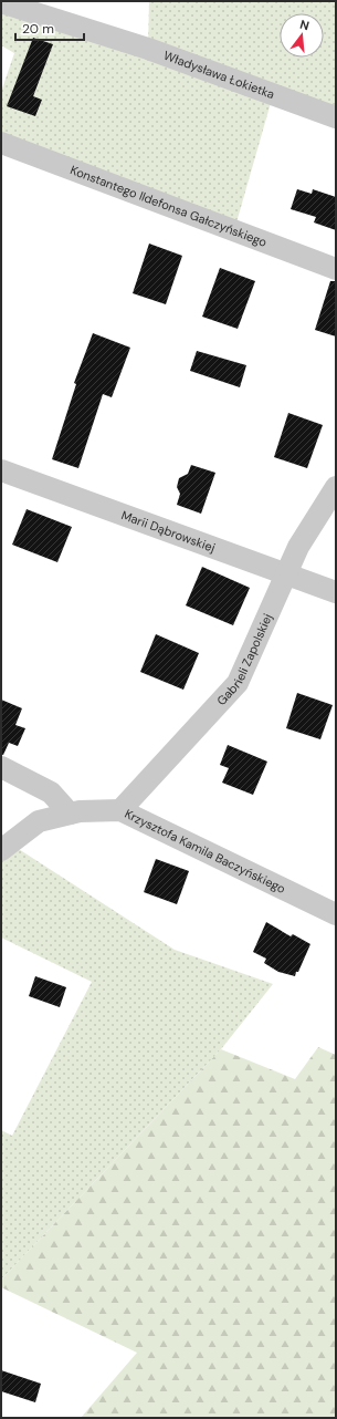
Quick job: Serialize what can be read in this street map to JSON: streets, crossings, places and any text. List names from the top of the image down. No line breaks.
{"streets":{"street":["Władysława Łokietka","Konstantego Ildefonsa Gałczyńskiego","Marii Dąbrowskiej","Gabrieli Zapolskiej","Krzysztofa Kamila Baczyńskiego"]},"crossings":[["Marii Dąbrowskiej","Gabrieli Zapolskiej"],["Gabrieli Zapolskiej","Krzysztofa Kamila Baczyńskiego"]],"scale_bar":"20 m","north":"top"}
